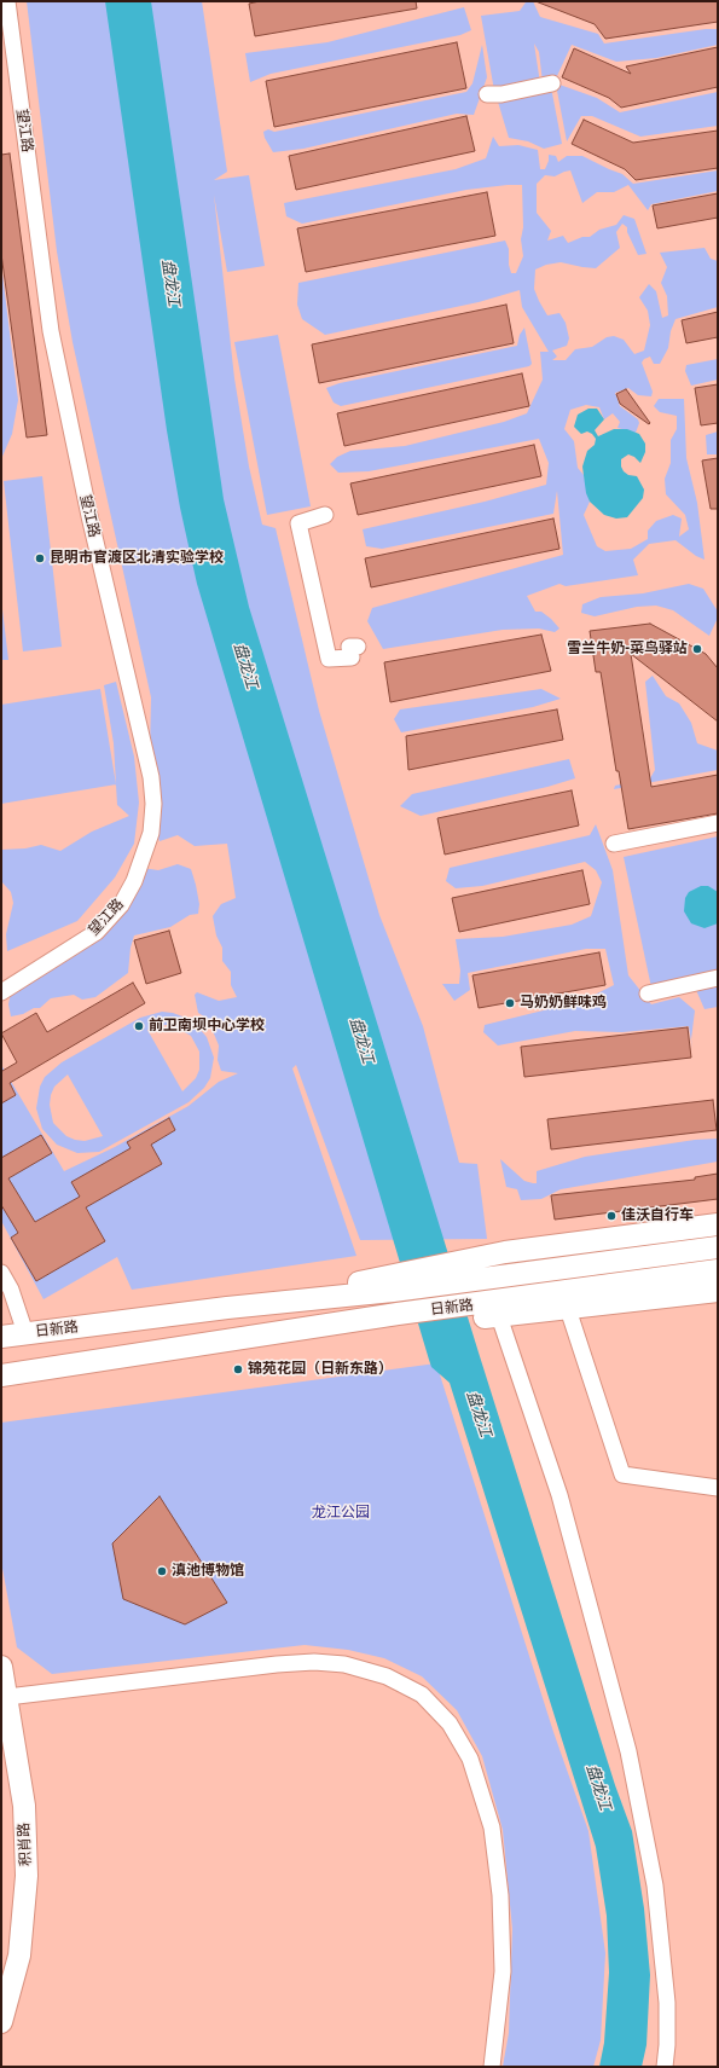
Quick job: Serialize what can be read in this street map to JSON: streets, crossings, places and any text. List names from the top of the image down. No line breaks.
{"streets":{"main road":["日新路","积肖路"],"street":["望江路"]},"water":["盘龙江"],"parks":["龙江公园"],"places":["昆明市官渡区北清实验学校","雪兰牛奶-菜鸟驿站","马奶奶鲜味鸡","前卫南坝中心学校","佳沃自行车","锦苑花园（日新东路）","滇池博物馆"]}
